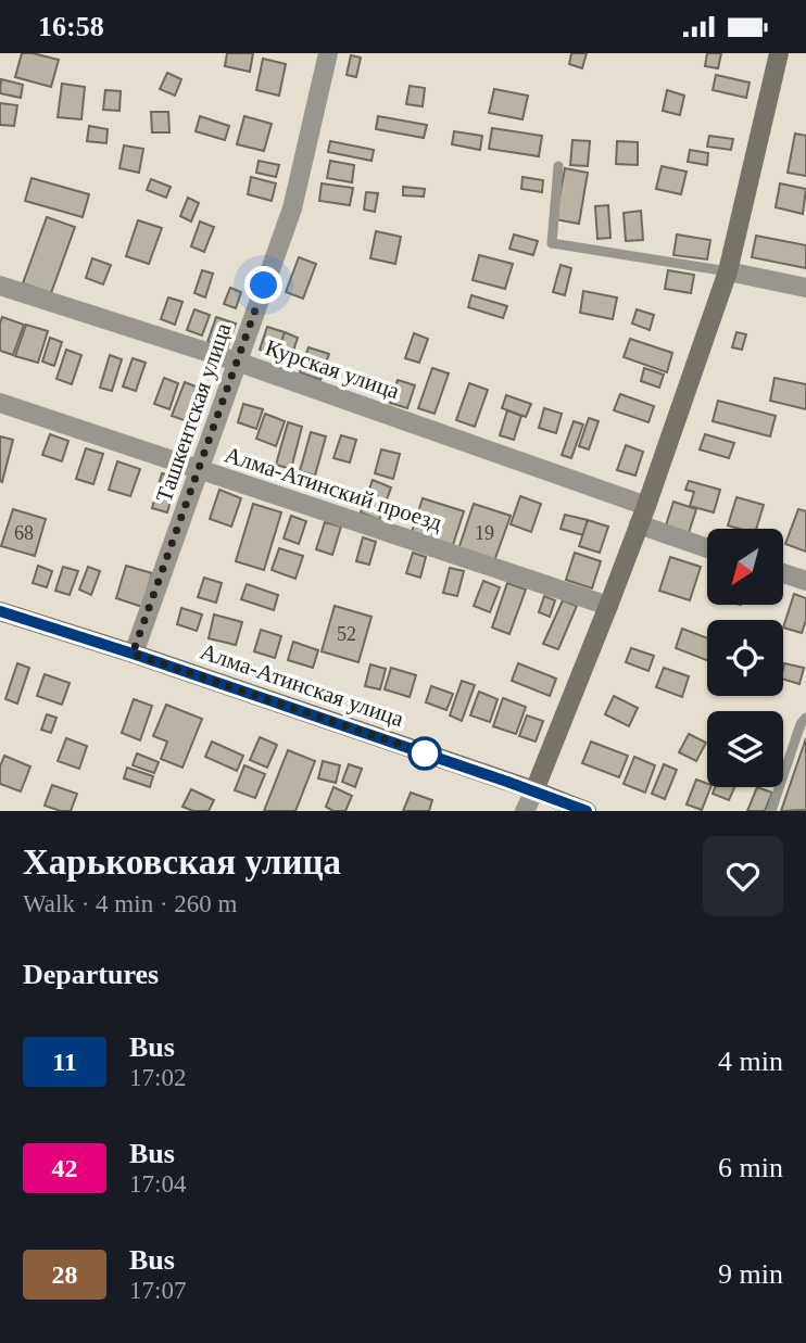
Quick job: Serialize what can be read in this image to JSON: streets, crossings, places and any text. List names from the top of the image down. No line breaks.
{"streets":{"street":["Курская улица","Ташкентская улица","Алма-Атинский проезд","Алма-Атинская улица"]},"crossings":[["Курская улица","Ташкентская улица"],["Ташкентская улица","Алма-Атинский проезд"],["Ташкентская улица","Алма-Атинская улица"]],"lines":["bus line 11"],"house_numbers":["68","19","52"],"north":"bottom left","page":{"status":"16:58","heading":[["Харьковская улица","Walk · 4 min · 260 m"],"Departures"],"list":[{"mark":"11","name":"Bus","note":"17:02","value":"4 min"},{"mark":"42","name":"Bus","note":"17:04","value":"6 min"},{"mark":"28","name":"Bus","note":"17:07","value":"9 min"}]}}
